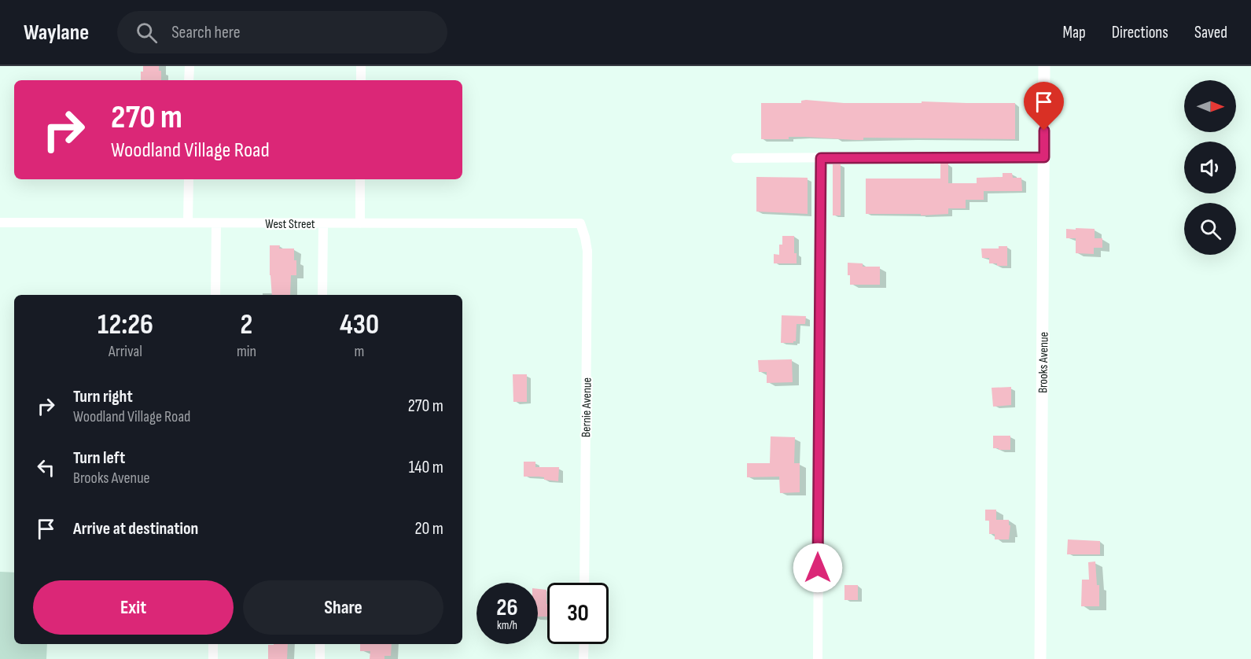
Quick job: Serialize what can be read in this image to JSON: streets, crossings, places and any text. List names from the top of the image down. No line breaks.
{"streets":{"street":["West Street","Brooks Avenue","Bernie Avenue"]},"crossings":[["West Street","Bernie Avenue"]],"north":"right","page":{"header":"Waylane","search":"Search here","nav":["Map","Directions","Saved"],"turn":["270 m","Woodland Village Road"],"eta":["12:26","Arrival","2","min","430","m"],"list":[{"name":"Turn right","note":"Woodland Village Road","value":"270 m"},{"name":"Turn left","note":"Brooks Avenue","value":"140 m"},{"name":"Arrive at destination","value":"20 m"}],"buttons":["Exit","Share"],"speed":"26 km/h","limit":"30"}}
